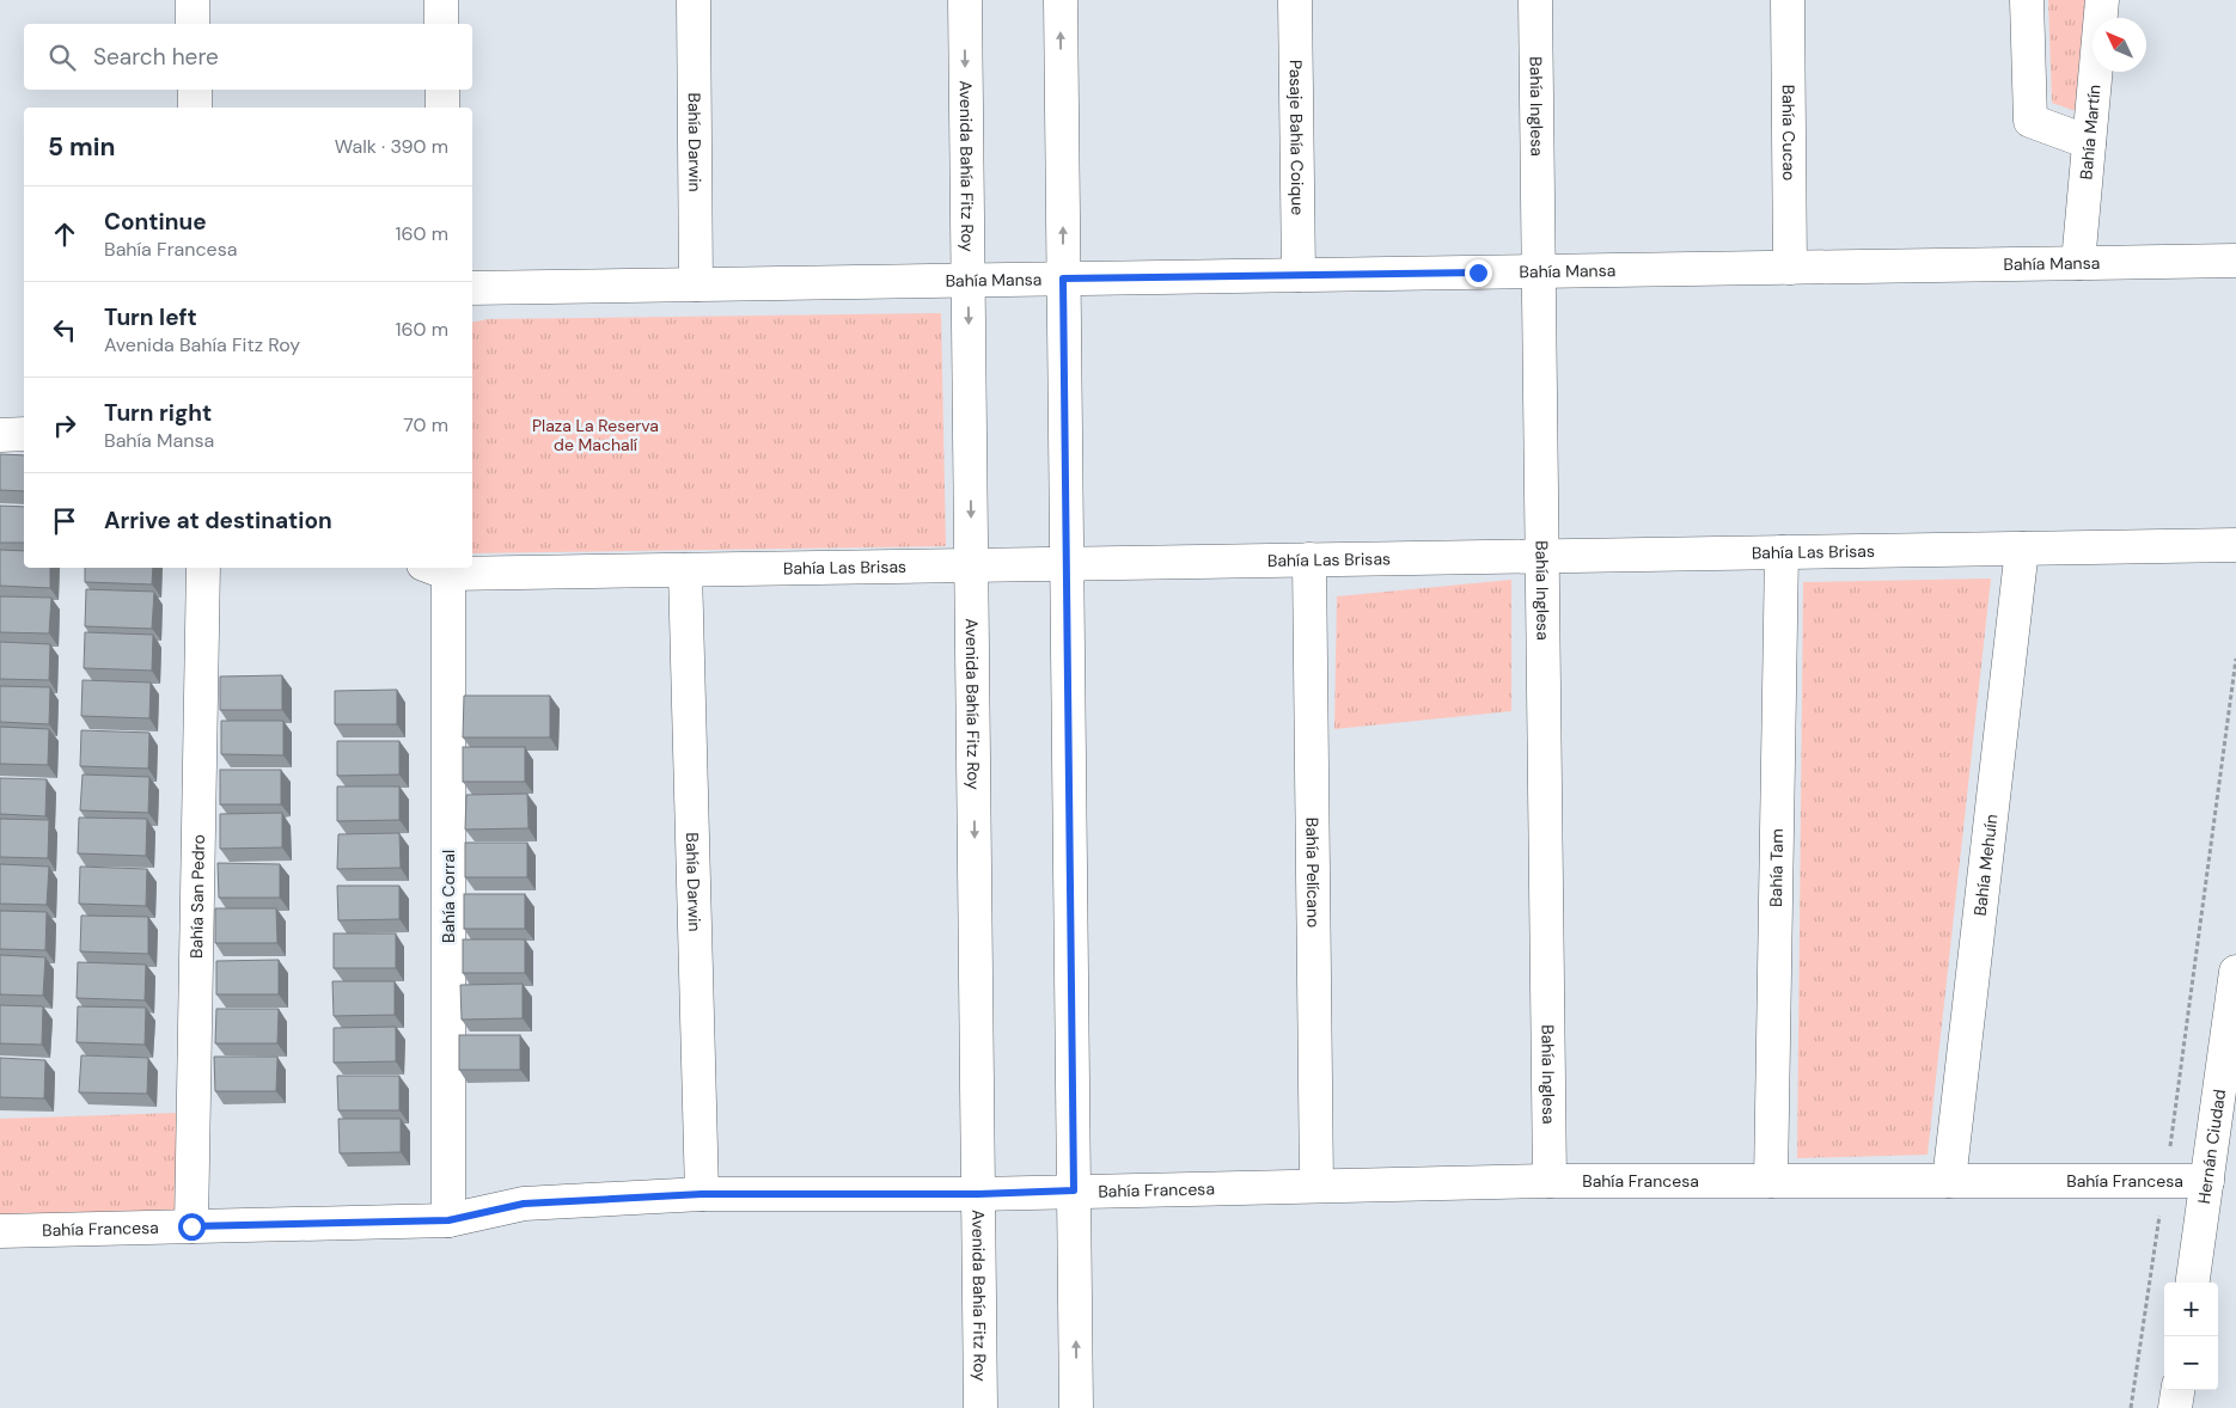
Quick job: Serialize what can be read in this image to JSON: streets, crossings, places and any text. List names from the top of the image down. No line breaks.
{"streets":{"street":["Bahía Inglesa","Bahía Martín","Bahía Cucao","Pasaje Bahía Coique","Bahía Darwin","Avenida Bahía Fitz Roy","Bahía Mansa","Bahía Las Brisas","Bahía Mehuín","Bahía Tam","Bahía Pelícano","Bahía San Pedro","Bahía Corral","Hernán Ciudad","Bahía Francesa"]},"crossings":[["Bahía Inglesa","Bahía Mansa"],["Bahía Inglesa","Bahía Las Brisas"],["Bahía Inglesa","Bahía Francesa"],["Bahía Martín","Bahía Mansa"],["Bahía Cucao","Bahía Mansa"],["Pasaje Bahía Coique","Bahía Mansa"],["Bahía Darwin","Bahía Mansa"],["Bahía Darwin","Bahía Las Brisas"],["Bahía Darwin","Bahía Francesa"],["Avenida Bahía Fitz Roy","Bahía Mansa"],["Avenida Bahía Fitz Roy","Bahía Las Brisas"],["Avenida Bahía Fitz Roy","Bahía Francesa"],["Bahía Las Brisas","Bahía Mehuín"],["Bahía Las Brisas","Bahía Tam"],["Bahía Las Brisas","Bahía Pelícano"],["Bahía Las Brisas","Bahía Corral"],["Bahía Mehuín","Bahía Francesa"],["Bahía Tam","Bahía Francesa"],["Bahía Pelícano","Bahía Francesa"],["Bahía San Pedro","Bahía Francesa"],["Bahía Corral","Bahía Francesa"],["Hernán Ciudad","Bahía Francesa"]],"parks":["Plaza La Reserva de Machalí"],"north":"top left","page":{"search":"Search here","heading":["5 min","Walk · 390 m"],"list":[["Continue","Bahía Francesa","160 m"],["Turn left","Avenida Bahía Fitz Roy","160 m"],["Turn right","Bahía Mansa","70 m"],"Arrive at destination"],"map_buttons":["+","−"]}}
